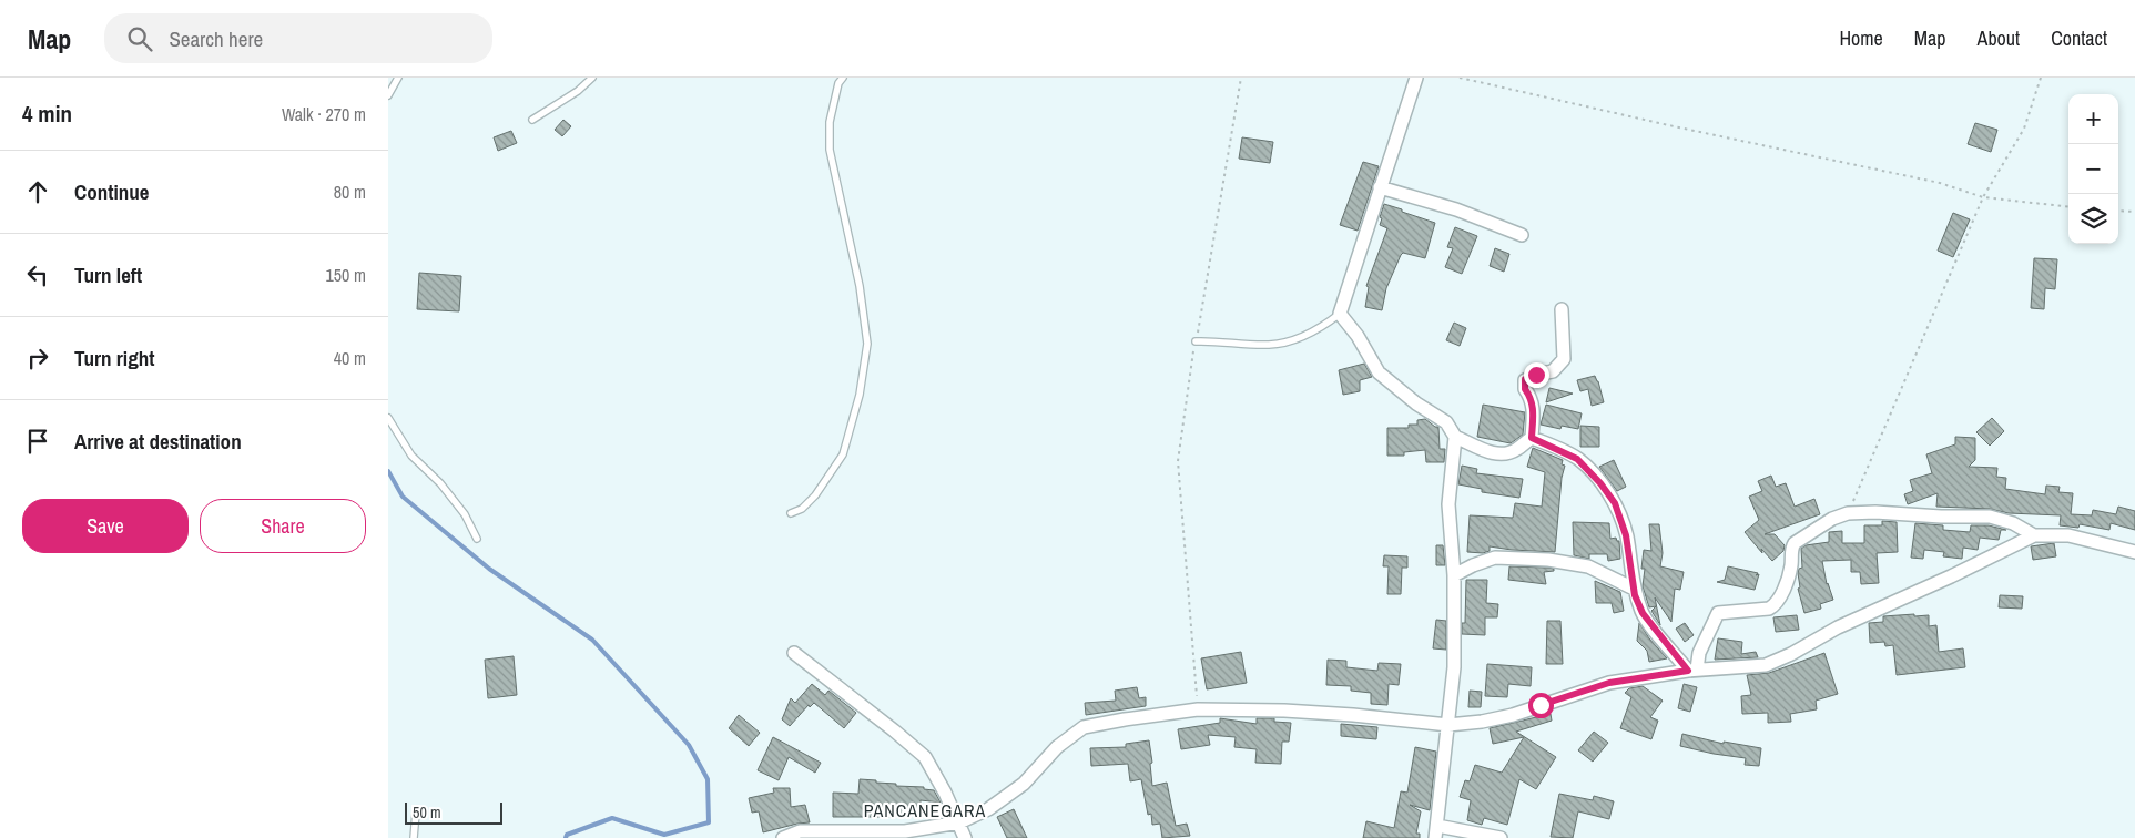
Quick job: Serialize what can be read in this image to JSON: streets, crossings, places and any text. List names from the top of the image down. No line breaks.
{"districts":["PANCANEGARA"],"scale_bar":"50 m","page":{"header":"Map","search":"Search here","nav":["Home","Map","About","Contact"],"heading":["4 min","Walk · 270 m"],"map_buttons":["+","−"],"list":[["Continue","80 m"],["Turn left","150 m"],["Turn right","40 m"],"Arrive at destination"],"buttons":["Save","Share"],"scale":"50 m"}}
